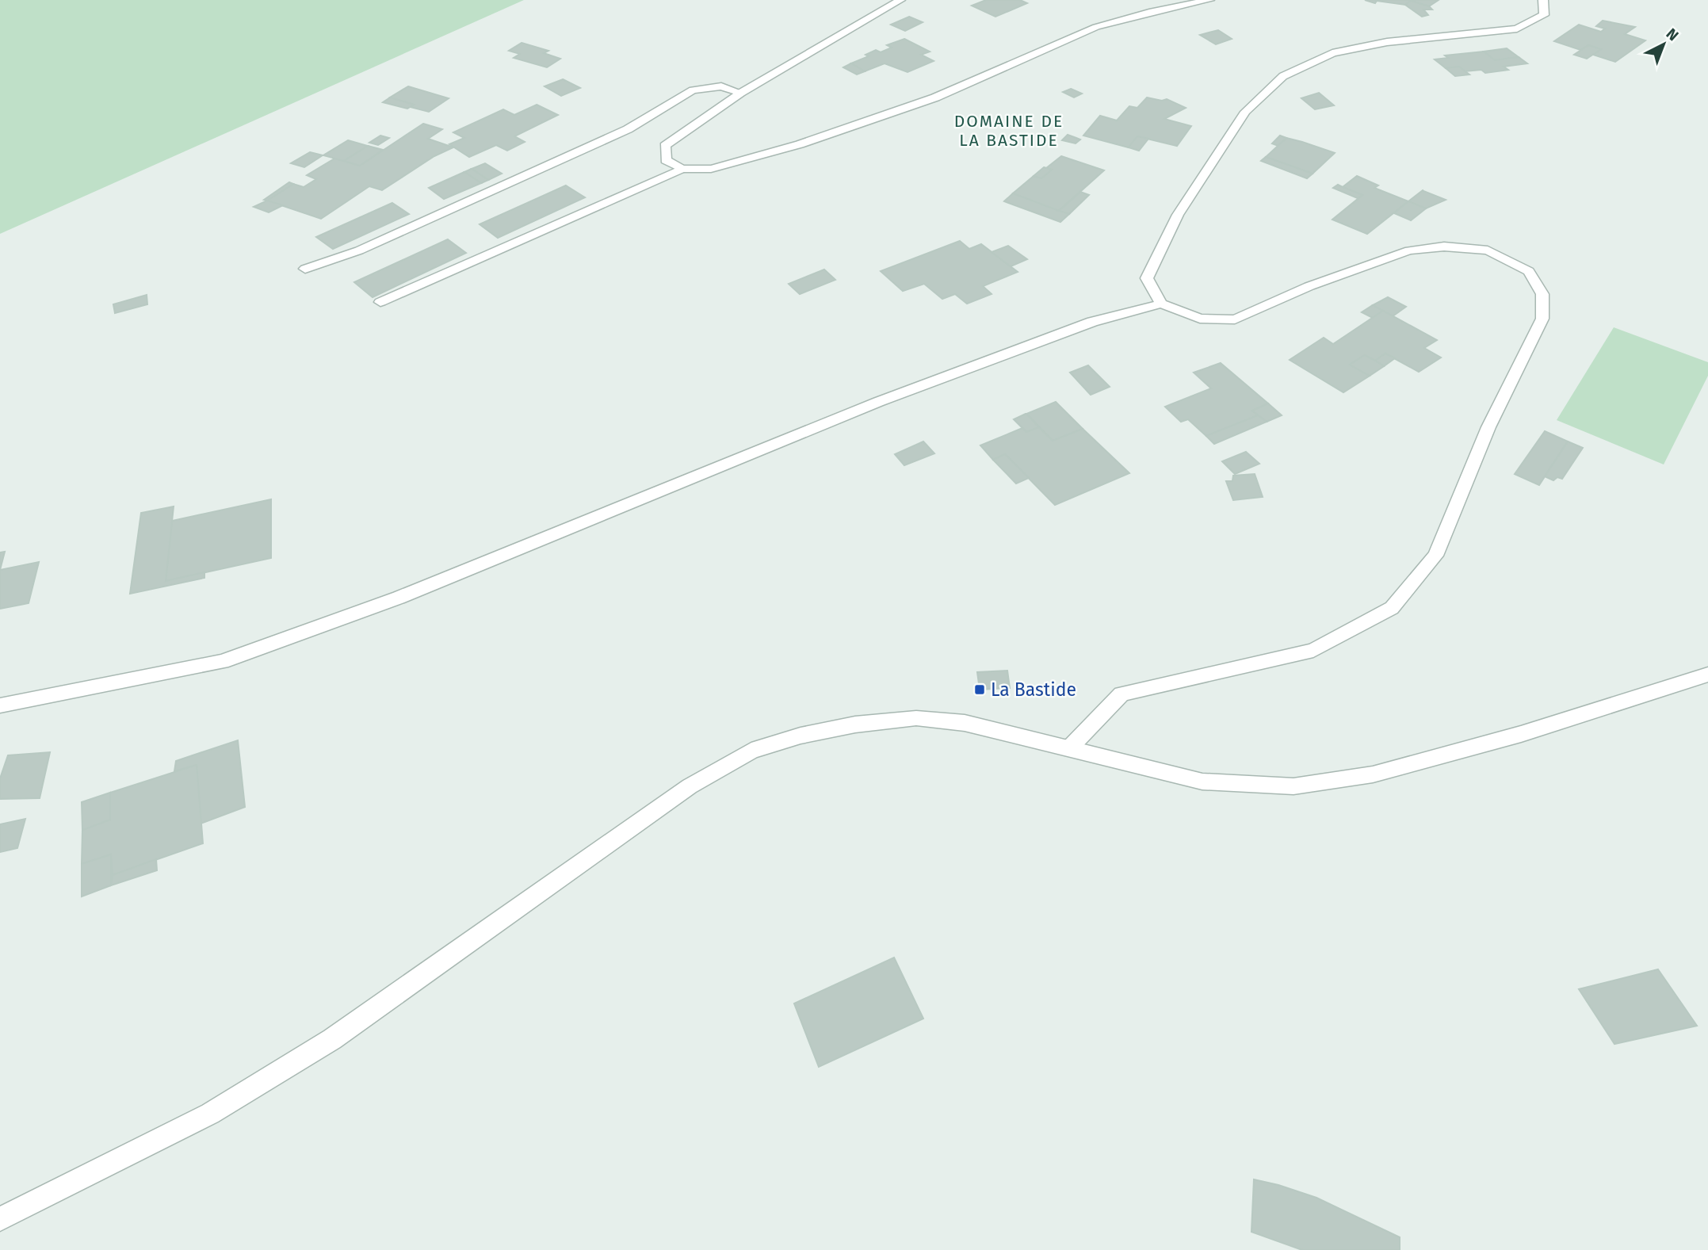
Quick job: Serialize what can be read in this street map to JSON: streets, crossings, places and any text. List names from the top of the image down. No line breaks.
{"districts":["DOMAINE DE LA BASTIDE"],"places":{"transit":["La Bastide"]},"north":"top right"}
